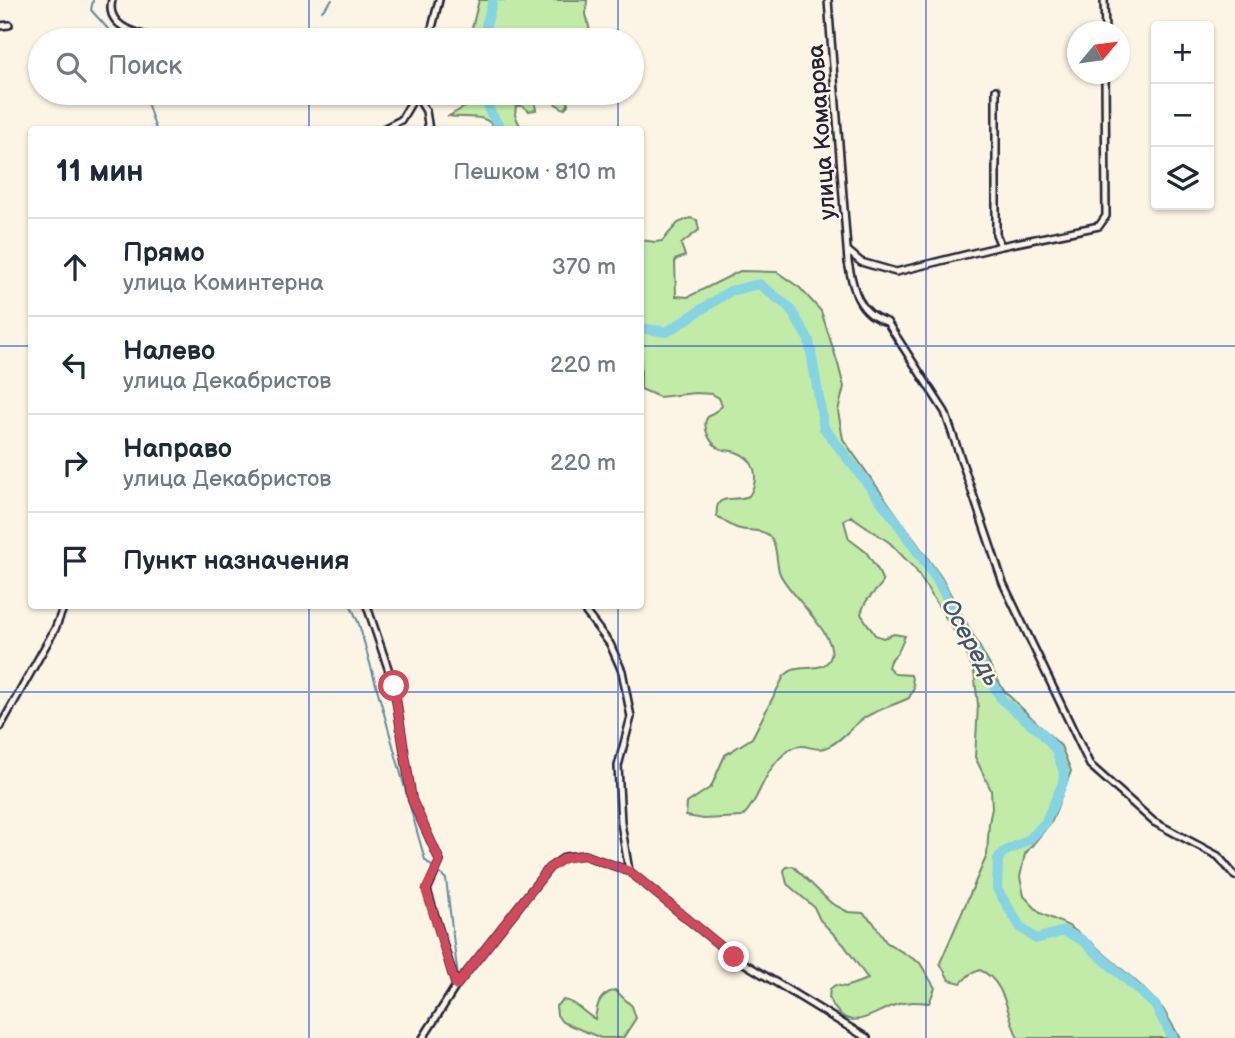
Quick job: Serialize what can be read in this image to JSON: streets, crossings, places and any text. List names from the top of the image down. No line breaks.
{"streets":{"street":["улица Комарова"]},"water":["Осередь"],"north":"top right","page":{"map_buttons":["+","−"],"search":"Поиск","heading":["11 мин","Пешком · 810 m"],"list":[["Прямо","улица Коминтерна","370 m"],["Налево","улица Декабристов","220 m"],["Направо","улица Декабристов","220 m"],"Пункт назначения"]}}
